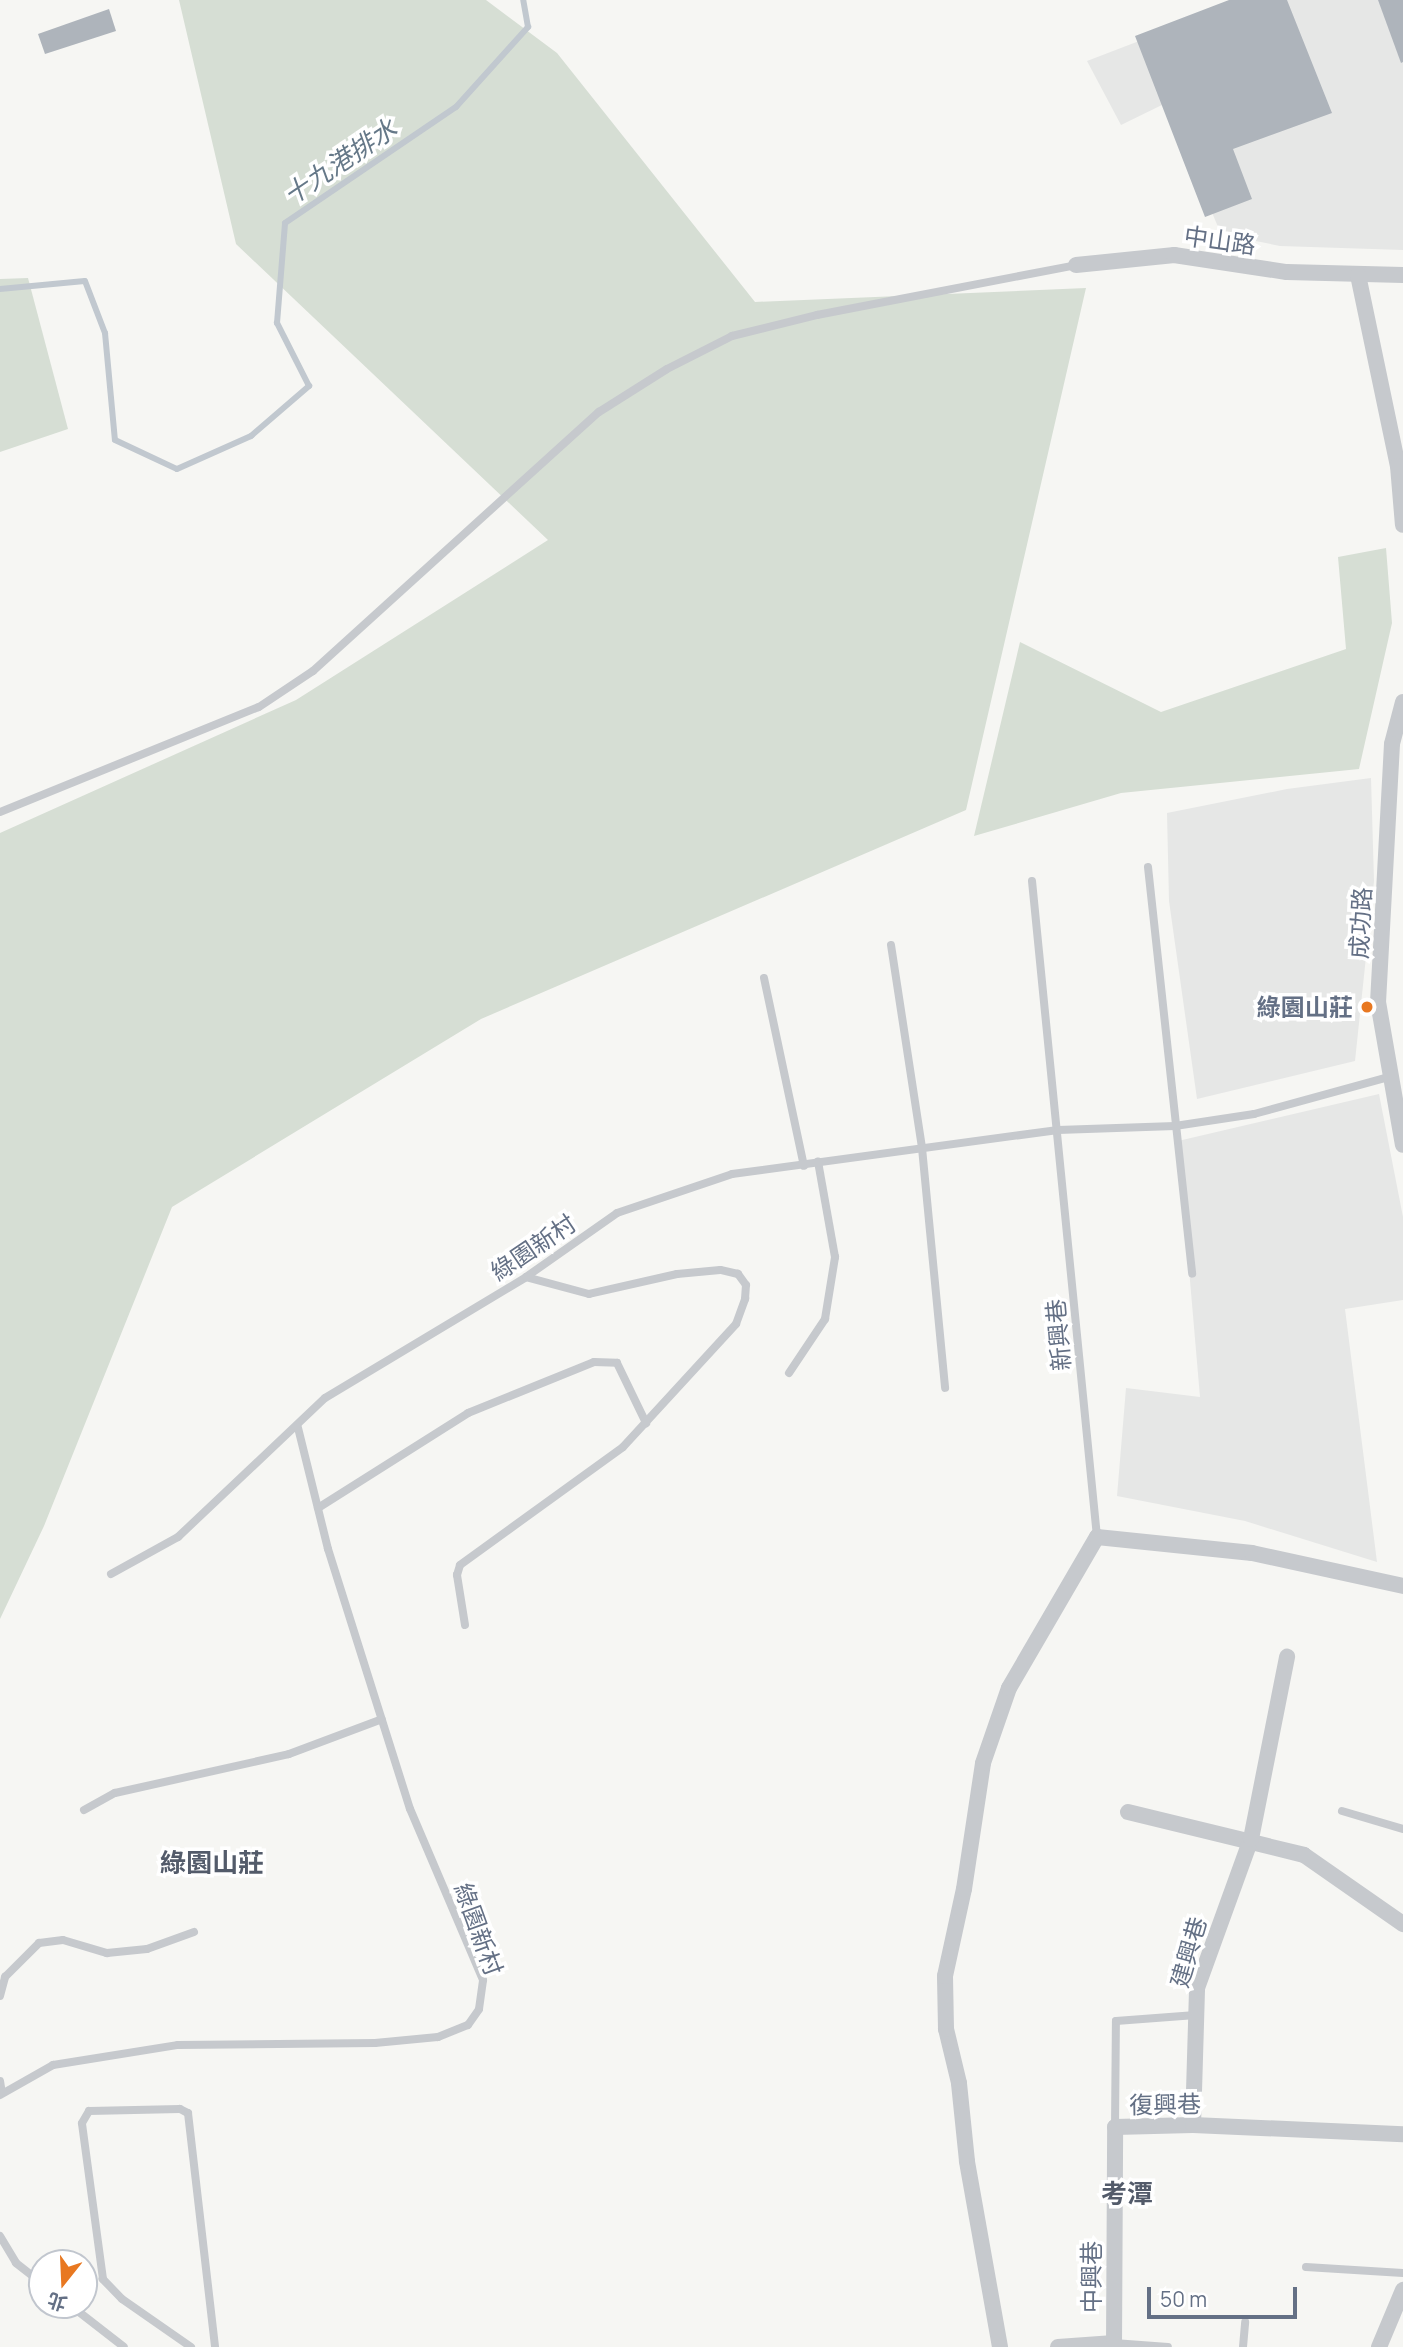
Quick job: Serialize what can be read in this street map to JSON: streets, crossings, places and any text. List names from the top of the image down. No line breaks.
{"streets":{"street":["中山路","成功路","建興巷","復興巷","中興巷"],"lane":["綠園新村","新興巷"]},"crossings":[["建興巷","復興巷"],["復興巷","中興巷"]],"districts":["綠園山莊","考潭"],"water":["十九港排水"],"places":["綠園山莊"],"scale_bar":"50 m","north":"bottom"}
